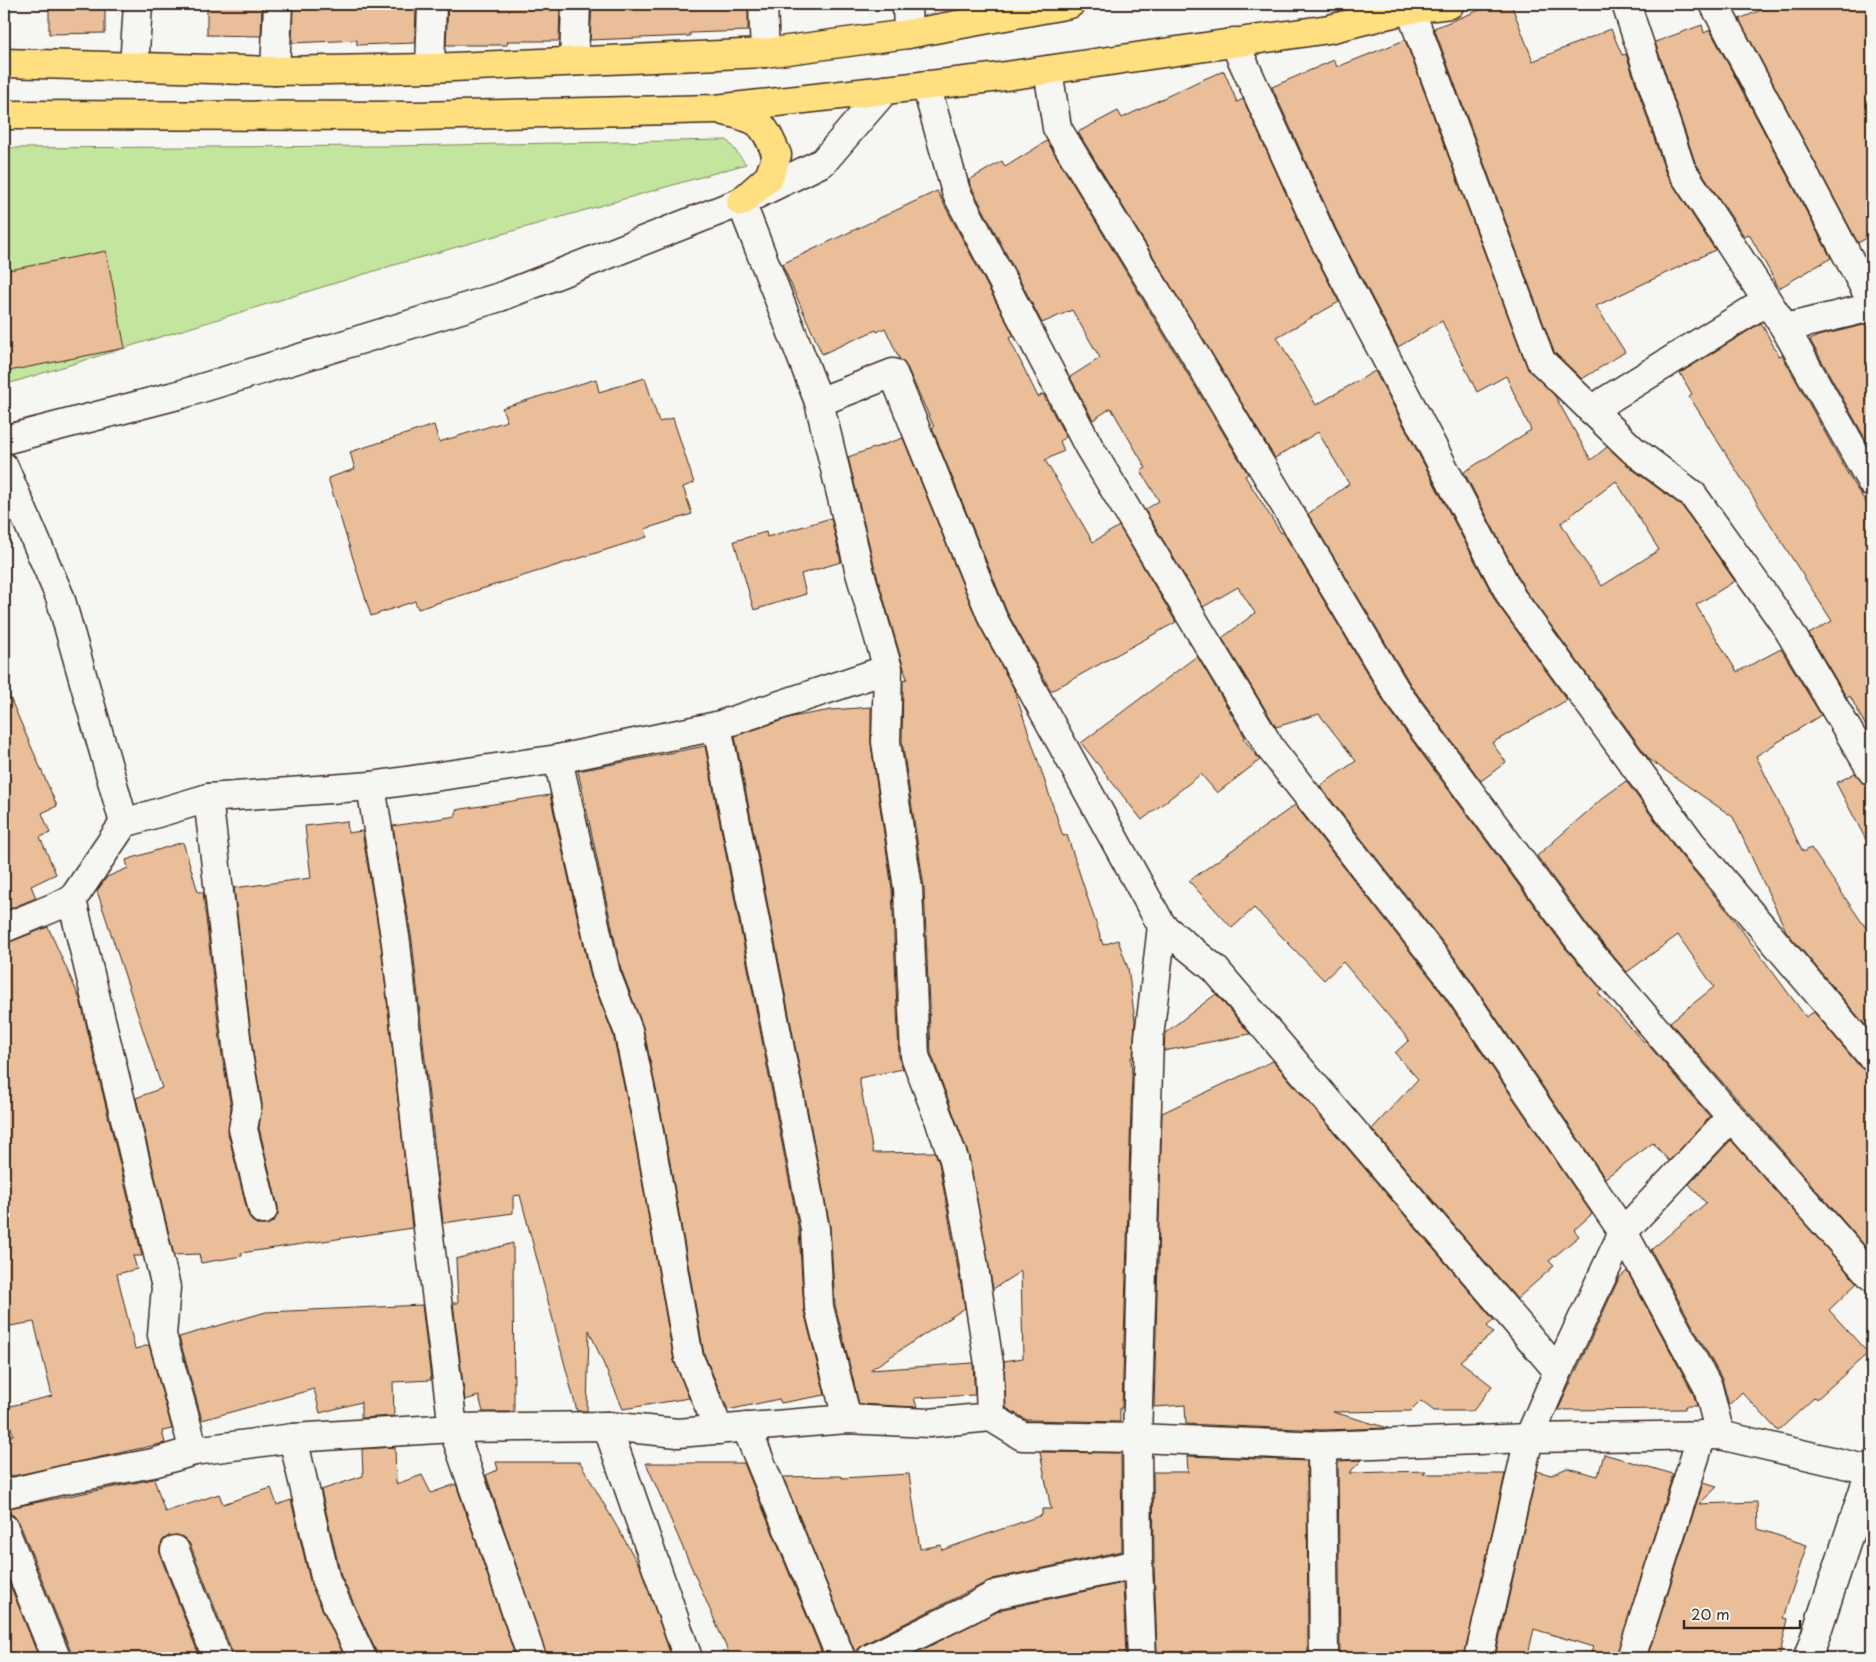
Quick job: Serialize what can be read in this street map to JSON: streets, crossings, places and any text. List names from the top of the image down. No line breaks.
{"scale_bar":"20 m"}
